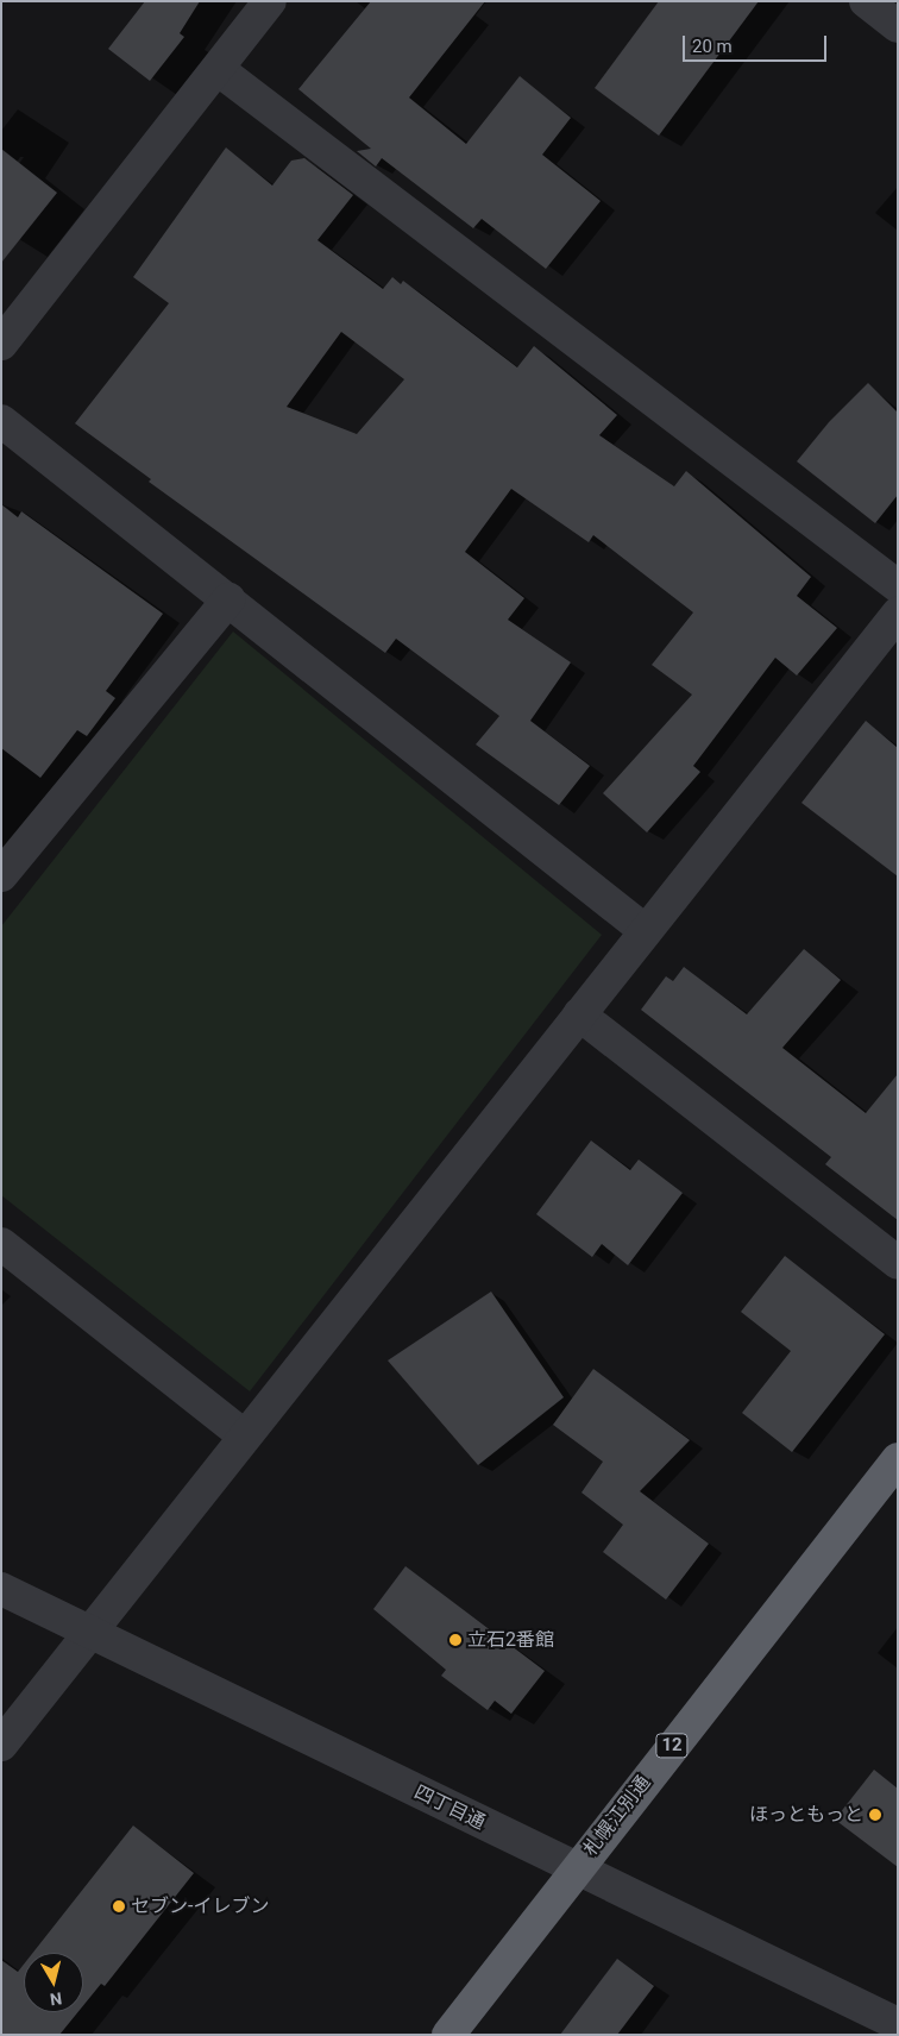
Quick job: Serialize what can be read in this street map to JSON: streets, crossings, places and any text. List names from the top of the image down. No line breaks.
{"streets":{"highway":["12","札幌江別通"],"street":["四丁目通"]},"crossings":[["四丁目通","札幌江別通"]],"places":["立石2番館","ほっともっと","セブン-イレブン"],"scale_bar":"20 m","north":"bottom"}
